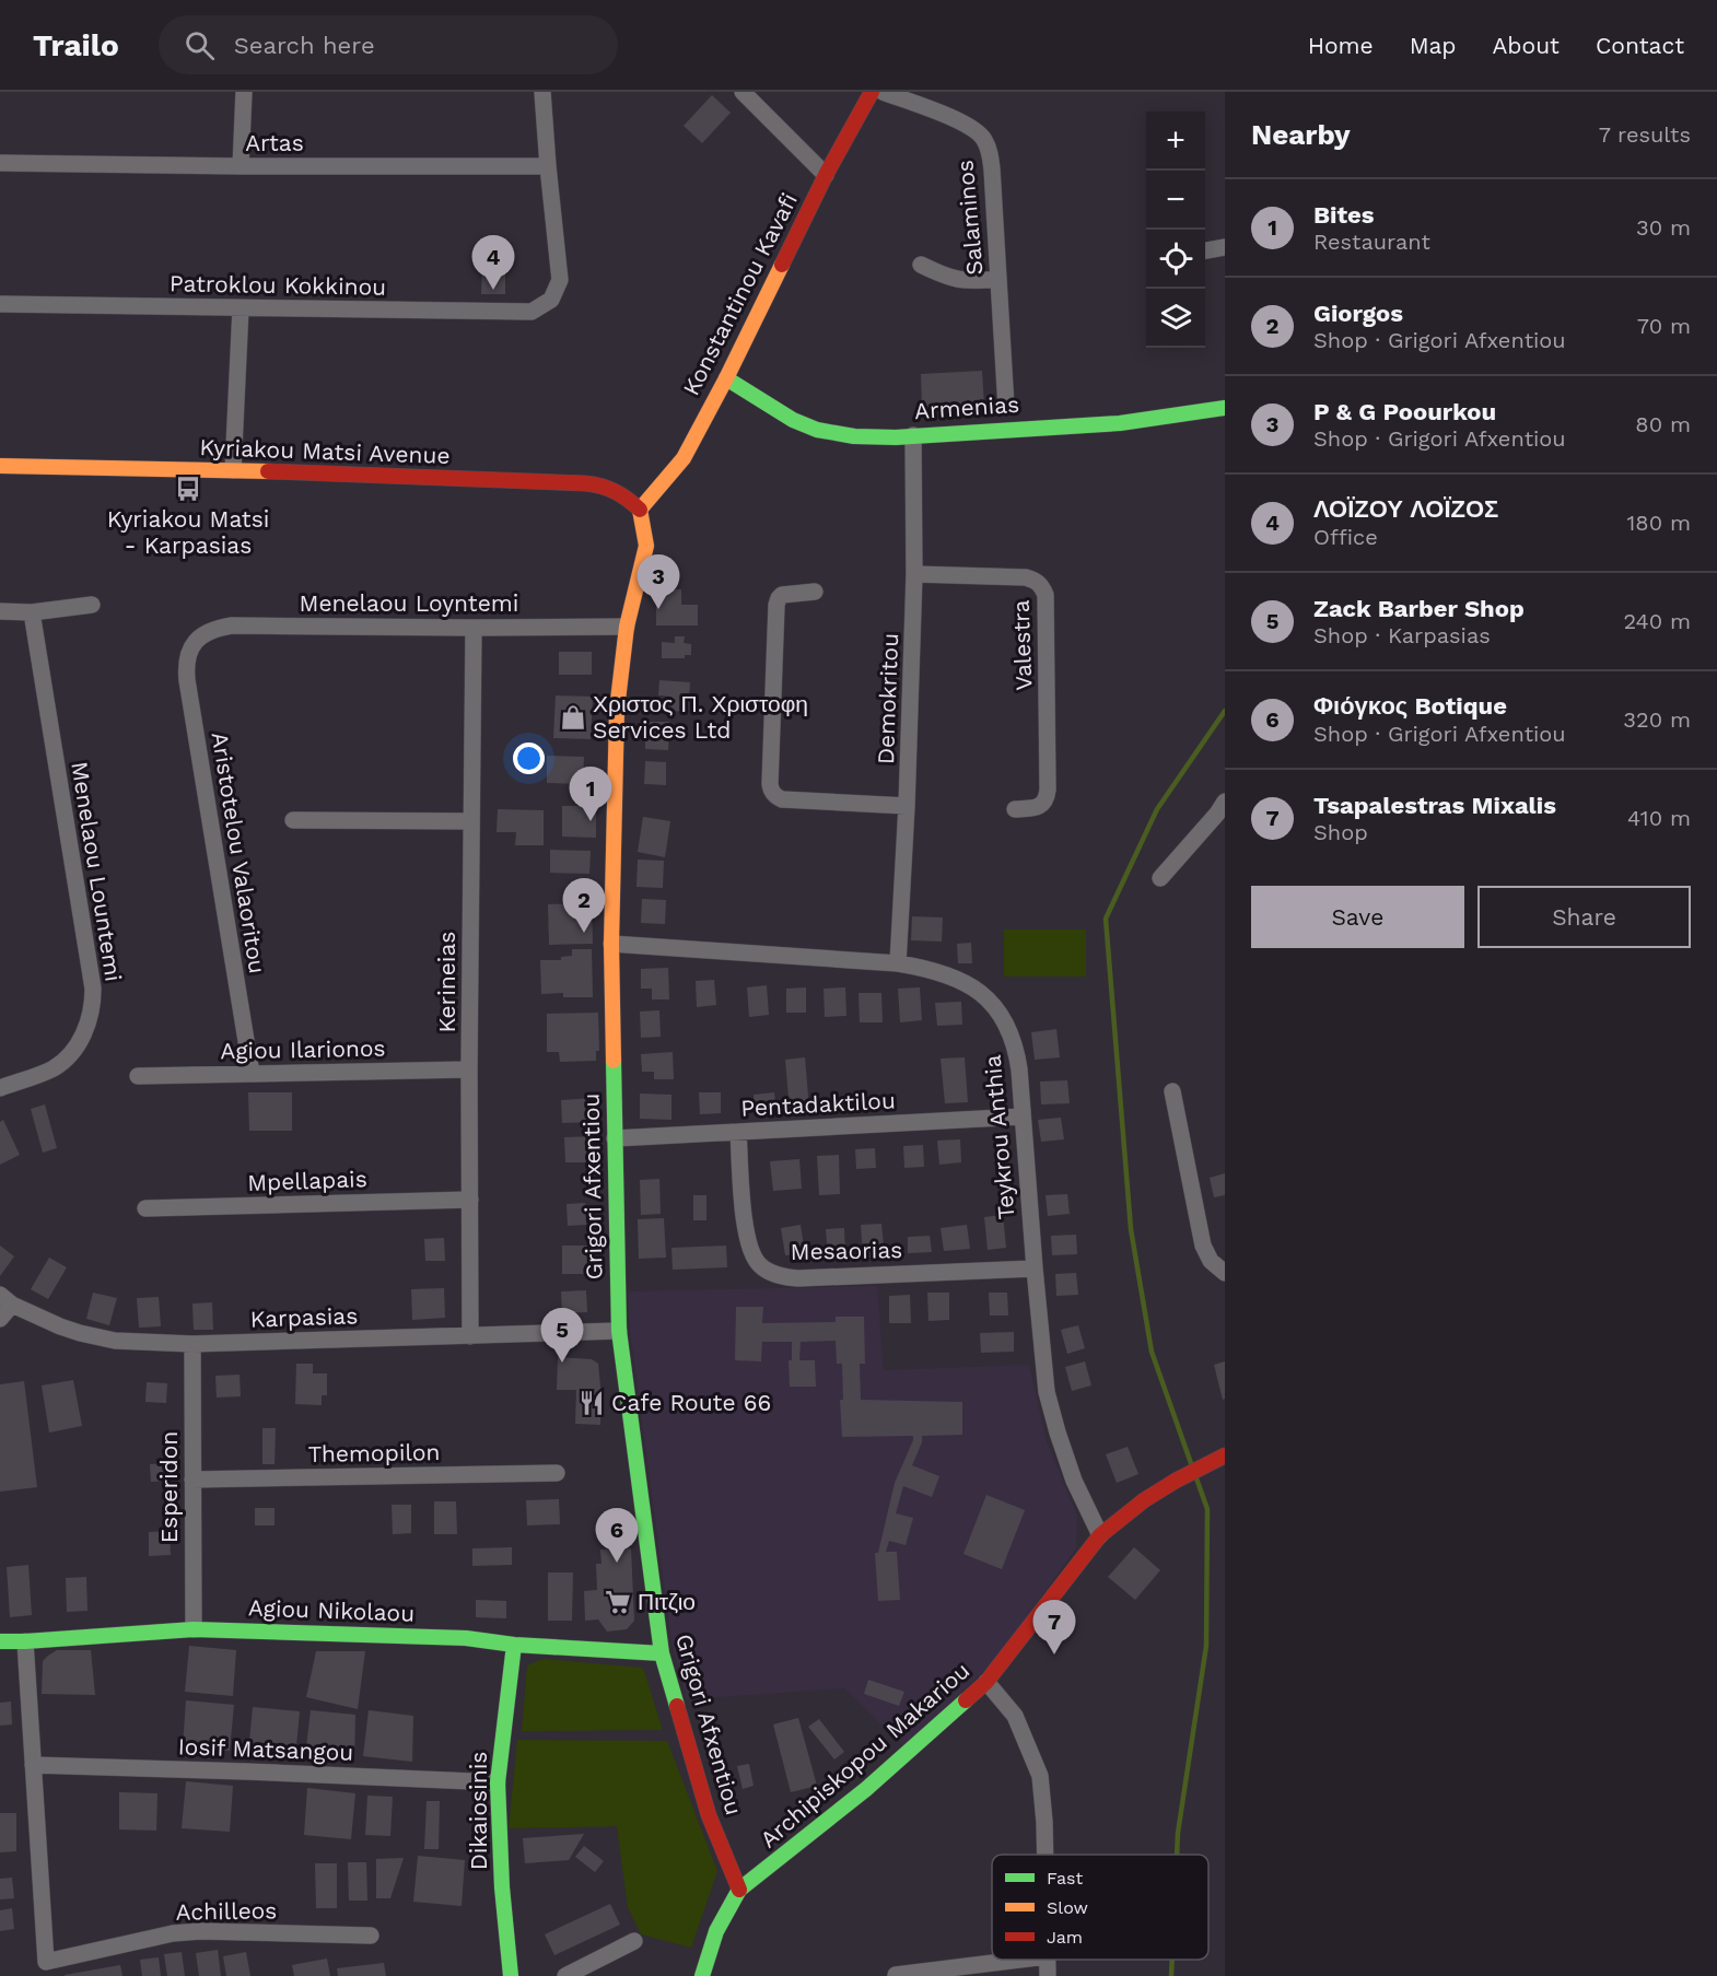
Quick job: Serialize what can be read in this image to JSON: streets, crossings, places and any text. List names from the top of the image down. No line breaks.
{"streets":{"street":["Artas","Salaminos","Patroklou Kokkinou","Konstantinou Kavafi","Armenias","Kyriakou Matsi Avenue","Menelaou Loyntemi","Valestra","Demokritou","Aristotelou Valaoritou","Menelaou Lountemi","Kerineias","Agiou Ilarionos","Pentadaktilou","Teykrou Anthia","Mpellapais","Grigori Afxentiou","Mesaorias","Karpasias","Themopilon","Esperidon","Agiou Nikolaou","Iosif Matsangou","Archipiskopou Makariou","Dikaiosinis","Achilleos"]},"crossings":[["Artas","Patroklou Kokkinou"],["Konstantinou Kavafi","Armenias"],["Konstantinou Kavafi","Kyriakou Matsi Avenue"],["Konstantinou Kavafi","Grigori Afxentiou"],["Armenias","Demokritou"],["Kyriakou Matsi Avenue","Grigori Afxentiou"],["Menelaou Loyntemi","Aristotelou Valaoritou"],["Menelaou Loyntemi","Kerineias"],["Menelaou Loyntemi","Grigori Afxentiou"],["Valestra","Demokritou"],["Demokritou","Teykrou Anthia"],["Aristotelou Valaoritou","Agiou Ilarionos"],["Kerineias","Agiou Ilarionos"],["Kerineias","Mpellapais"],["Kerineias","Karpasias"],["Pentadaktilou","Teykrou Anthia"],["Pentadaktilou","Grigori Afxentiou"],["Pentadaktilou","Mesaorias"],["Teykrou Anthia","Grigori Afxentiou"],["Teykrou Anthia","Mesaorias"],["Teykrou Anthia","Archipiskopou Makariou"],["Grigori Afxentiou","Karpasias"],["Grigori Afxentiou","Agiou Nikolaou"],["Grigori Afxentiou","Archipiskopou Makariou"],["Karpasias","Esperidon"],["Themopilon","Esperidon"],["Esperidon","Agiou Nikolaou"],["Agiou Nikolaou","Dikaiosinis"],["Iosif Matsangou","Dikaiosinis"]],"places":{"bus stop":["Kyriakou Matsi - Karpasias"],"shop":["Χριστος Π. Χριστοφη Services Ltd"],"restaurant":["Cafe Route 66"],"supermarket":["Πιτζιο"]},"legend":["Fast","Slow","Jam"],"page":{"header":"Trailo","search":"Search here","nav":["Home","Map","About","Contact"],"heading":["Nearby","7 results"],"map_buttons":["+","−"],"list":[{"mark":"1","name":"Bites","note":"Restaurant","value":"30 m"},{"mark":"2","name":"Giorgos","note":"Shop · Grigori Afxentiou","value":"70 m"},{"mark":"3","name":"P & G Poourkou","note":"Shop · Grigori Afxentiou","value":"80 m"},{"mark":"4","name":"ΛΟΪΖΟΥ ΛΟΪΖΟΣ","note":"Office","value":"180 m"},{"mark":"5","name":"Zack Barber Shop","note":"Shop · Karpasias","value":"240 m"},{"mark":"6","name":"Φιόγκος Botique","note":"Shop · Grigori Afxentiou","value":"320 m"},{"mark":"7","name":"Tsapalestras Mixalis","note":"Shop","value":"410 m"}],"pins":["4","3","1","2","5","6","7"],"buttons":["Save","Share"]}}
